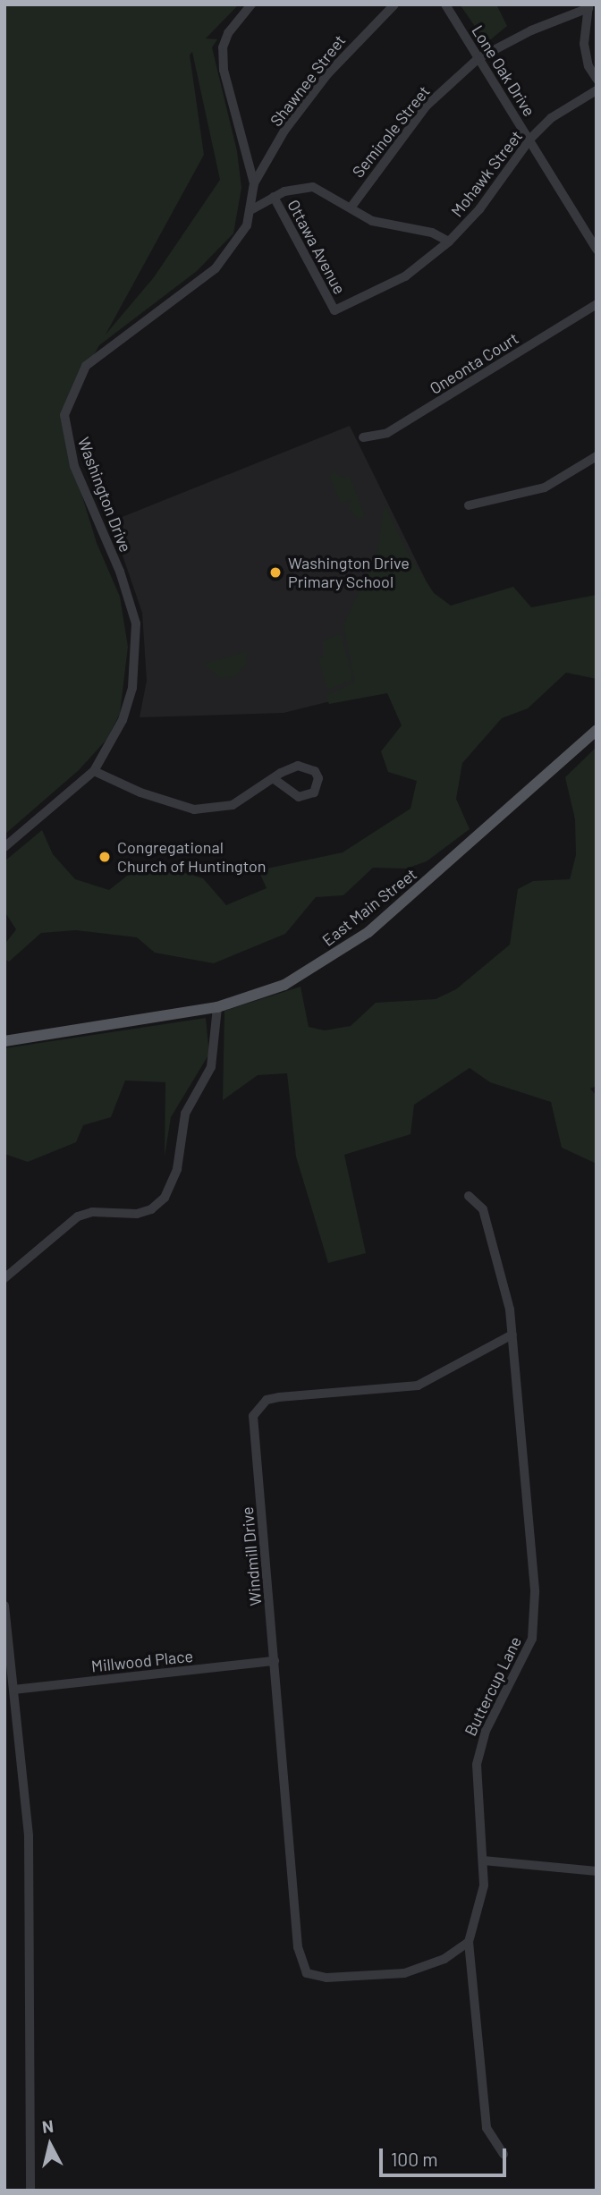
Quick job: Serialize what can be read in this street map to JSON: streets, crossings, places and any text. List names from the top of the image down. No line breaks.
{"streets":{"main road":["East Main Street"],"street":["Lone Oak Drive","Shawnee Street","Seminole Street","Mohawk Street","Ottawa Avenue","Oneonta Court","Washington Drive","Windmill Drive","Millwood Place","Buttercup Lane"]},"crossings":[["Lone Oak Drive","Seminole Street"],["Lone Oak Drive","Mohawk Street"],["Shawnee Street","Washington Drive"],["Mohawk Street","Ottawa Avenue"],["Windmill Drive","Millwood Place"],["Windmill Drive","Buttercup Lane"]],"places":["Washington Drive Primary School","Congregational Church of Huntington"],"scale_bar":"100 m","north":"top"}
